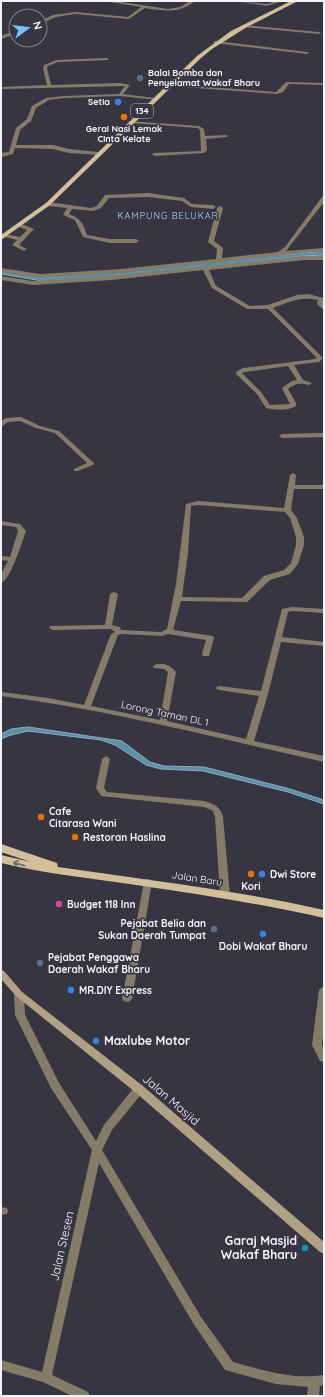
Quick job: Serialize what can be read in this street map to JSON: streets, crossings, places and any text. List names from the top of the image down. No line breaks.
{"streets":{"main road":["134","Jalan Baru"],"street":["Lorong Taman DL 1","Jalan Masjid","Jalan Stesen"]},"crossings":[["Jalan Masjid","Jalan Stesen"]],"districts":["KAMPUNG BELUKAR"],"places":["Balai Bomba dan Penyelamat Wakaf Bharu","Setia","Gerai Nasi Lemak Cinta Kelate","Cafe Citarasa Wani","Restoran Haslina","Kori","Dwi Store","Budget 118 Inn","Pejabat Belia dan Sukan Daerah Tumpat","Dobi Wakaf Bharu","Pejabat Penggawa Daerah Wakaf Bharu","MR.DIY Express","Maxlube Motor","Garaj Masjid Wakaf Bharu"],"north":"right"}
